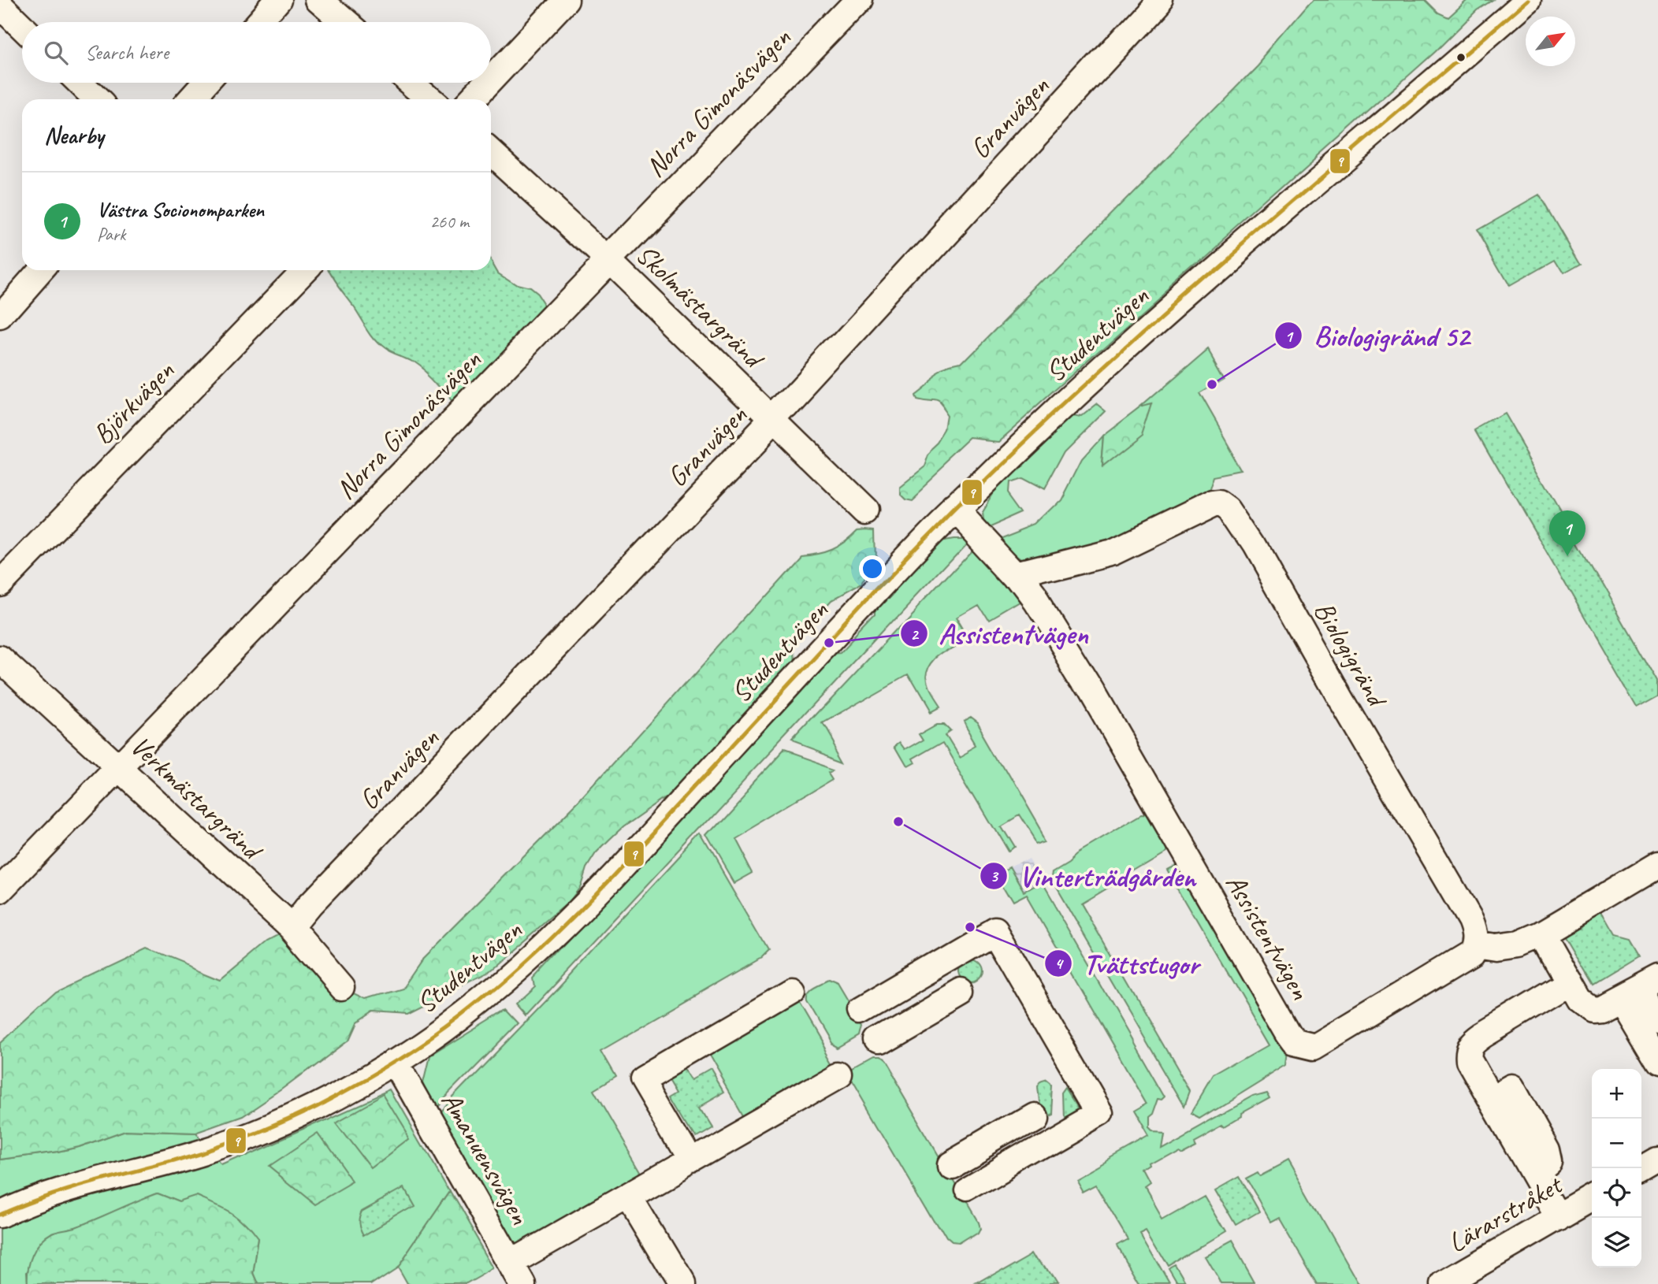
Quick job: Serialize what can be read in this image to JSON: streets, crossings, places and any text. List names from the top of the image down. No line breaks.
{"streets":{"street":["Norra Gimonäsvägen","Granvägen","Skolmästargränd","Studentvägen","Björkvägen","Biologigränd","Verkmästargränd","Assistentvägen","Amanuensvägen","Lärarstråket"]},"crossings":[["Norra Gimonäsvägen","Skolmästargränd"],["Norra Gimonäsvägen","Verkmästargränd"],["Granvägen","Skolmästargränd"],["Granvägen","Verkmästargränd"],["Studentvägen","Assistentvägen"],["Studentvägen","Amanuensvägen"],["Biologigränd","Assistentvägen"]],"places":["Biologigränd 52","Assistentvägen","Vinterträdgården","Tvättstugor"],"lines":["transit line 9"],"north":"top right","page":{"search":"Search here","heading":"Nearby","list":[{"mark":"1","name":"Västra Socionomparken","note":"Park","value":"260 m"}],"pins":"1","map_buttons":["+","−"]}}
